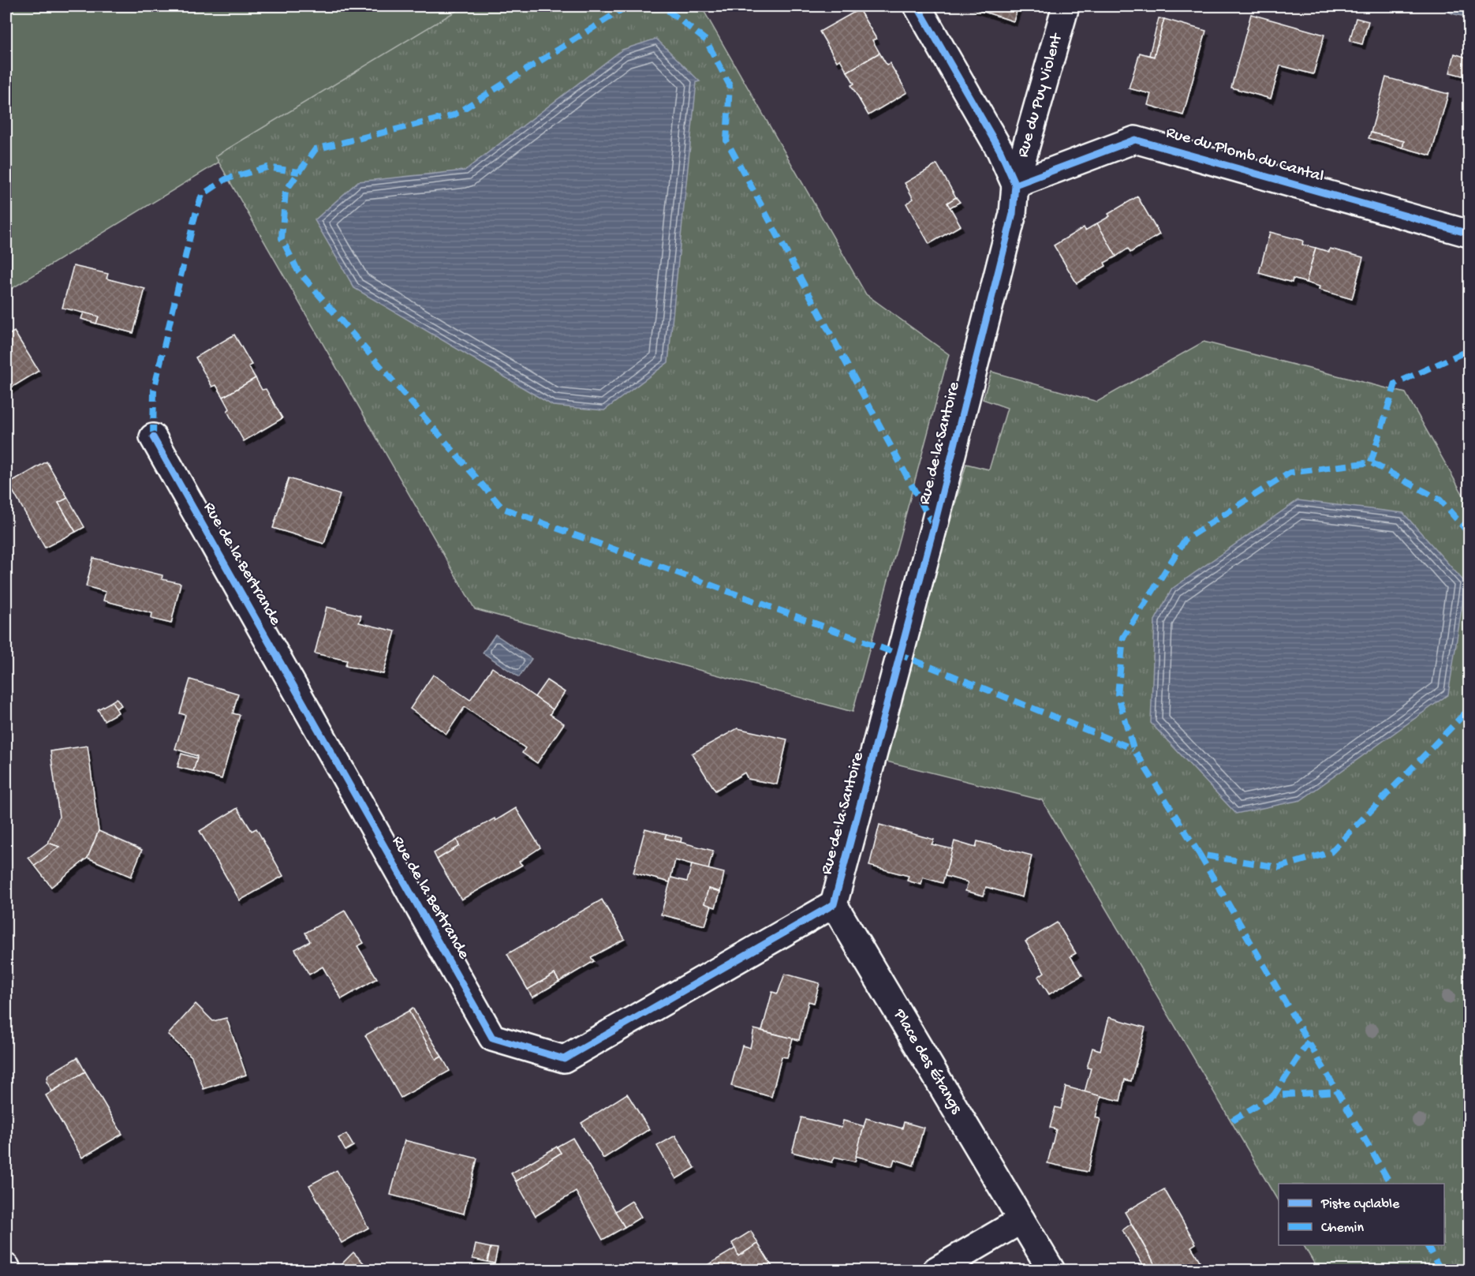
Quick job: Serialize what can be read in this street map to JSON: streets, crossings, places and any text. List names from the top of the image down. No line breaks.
{"streets":{"street":["Rue du Puy Violent","Rue du Plomb du Cantal","Rue de la Santoire","Rue de la Bertrande","Place des Étangs"]},"crossings":[["Rue du Puy Violent","Rue du Plomb du Cantal"],["Rue du Puy Violent","Rue de la Santoire"],["Rue du Plomb du Cantal","Rue de la Santoire"],["Rue de la Santoire","Rue de la Bertrande"],["Rue de la Santoire","Place des Étangs"],["Rue de la Bertrande","Place des Étangs"]],"legend":["Piste cyclable","Chemin"]}
